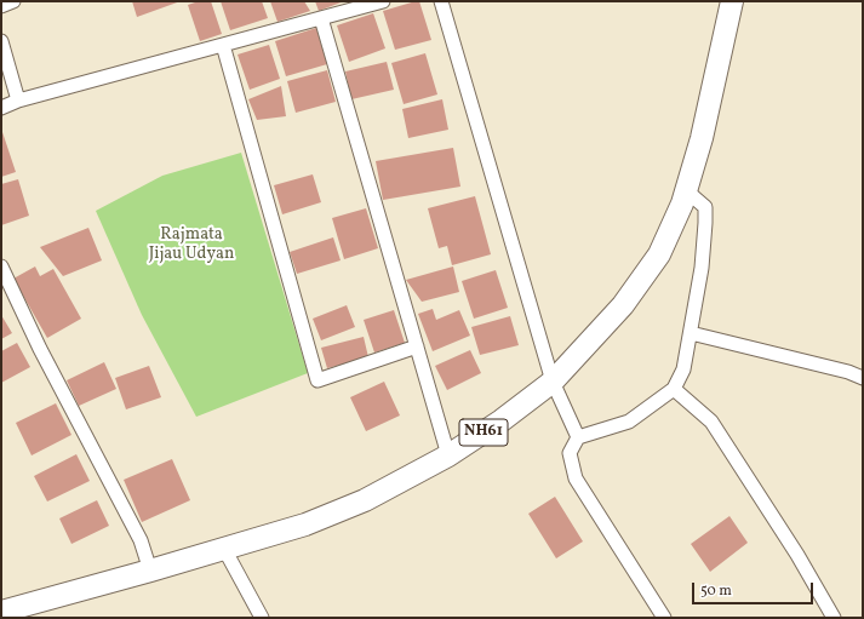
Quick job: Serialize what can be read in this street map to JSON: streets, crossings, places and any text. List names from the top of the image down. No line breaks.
{"streets":{"highway":["NH61"]},"parks":["Rajmata Jijau Udyan"],"scale_bar":"50 m"}
